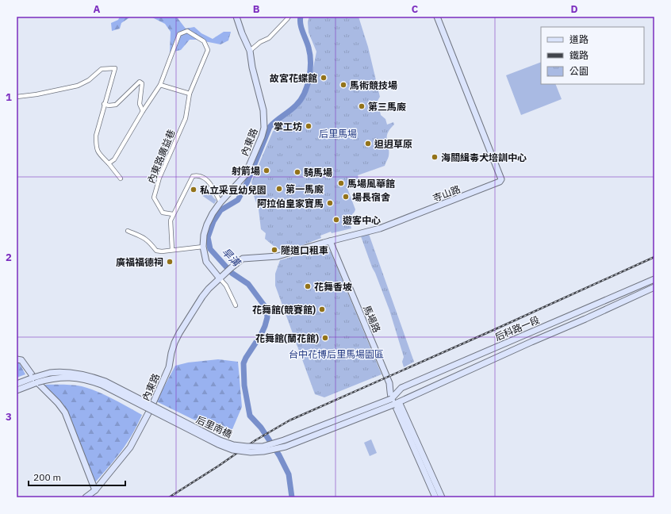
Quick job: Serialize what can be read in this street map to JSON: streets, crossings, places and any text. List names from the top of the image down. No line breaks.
{"streets":{"street":["內東路","內東路廣益巷","寺山路","馬場路","后科路一段","后里南橋"]},"crossings":[["內東路","寺山路"],["寺山路","馬場路"],["馬場路","后科路一段"],["馬場路","后里南橋"],["后科路一段","后里南橋"]],"water":["旱溝"],"parks":["后里馬場","台中花博后里馬場園區"],"places":["故宮花蝶館","馬術競技場","第三馬廄","掌工坊","𨑨迌草原","海關緝毒犬培訓中心","射箭場","騎馬場","馬場風華館","第一馬廄","私立采豆幼兒園","場長宿舍","阿拉伯皇家寶馬","遊客中心","隧道口租車","廣福福德祠","花舞香坡","花舞館(競賽館)","花舞館(蘭花館)"],"legend":["道路","鐵路","公園"],"scale_bar":"200 m","grid":{"columns":["A","B","C","D"],"rows":["1","2","3"]}}
